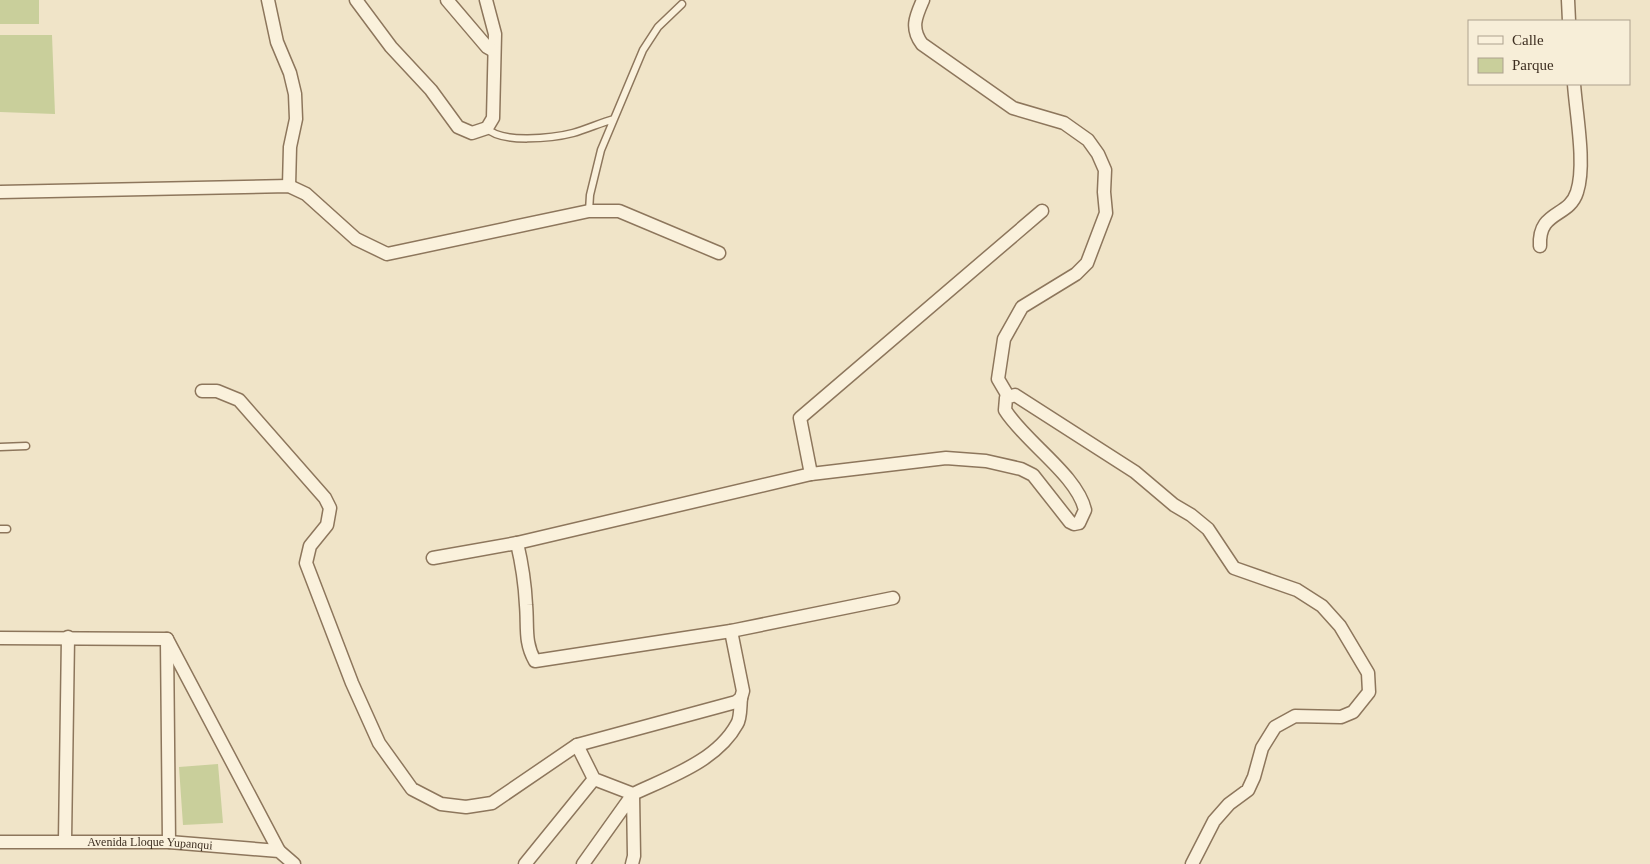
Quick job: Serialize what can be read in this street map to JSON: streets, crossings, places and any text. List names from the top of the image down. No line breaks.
{"streets":{"street":["Avenida Lloque Yupanqui"]},"legend":["Calle","Parque"]}
